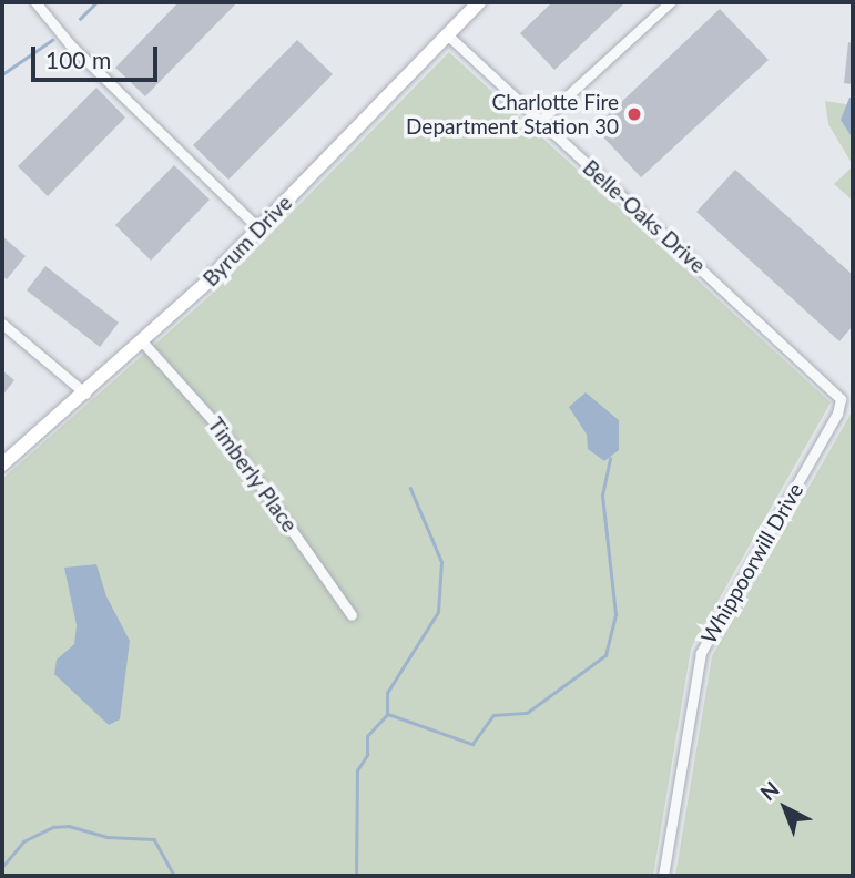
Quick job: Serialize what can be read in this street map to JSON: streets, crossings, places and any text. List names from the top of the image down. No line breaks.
{"streets":{"street":["Belle-Oaks Drive","Byrum Drive","Timberly Place","Whippoorwill Drive"]},"crossings":[["Belle-Oaks Drive","Byrum Drive"],["Belle-Oaks Drive","Whippoorwill Drive"],["Byrum Drive","Timberly Place"]],"places":["Charlotte Fire Department Station 30"],"scale_bar":"100 m","north":"top left"}
